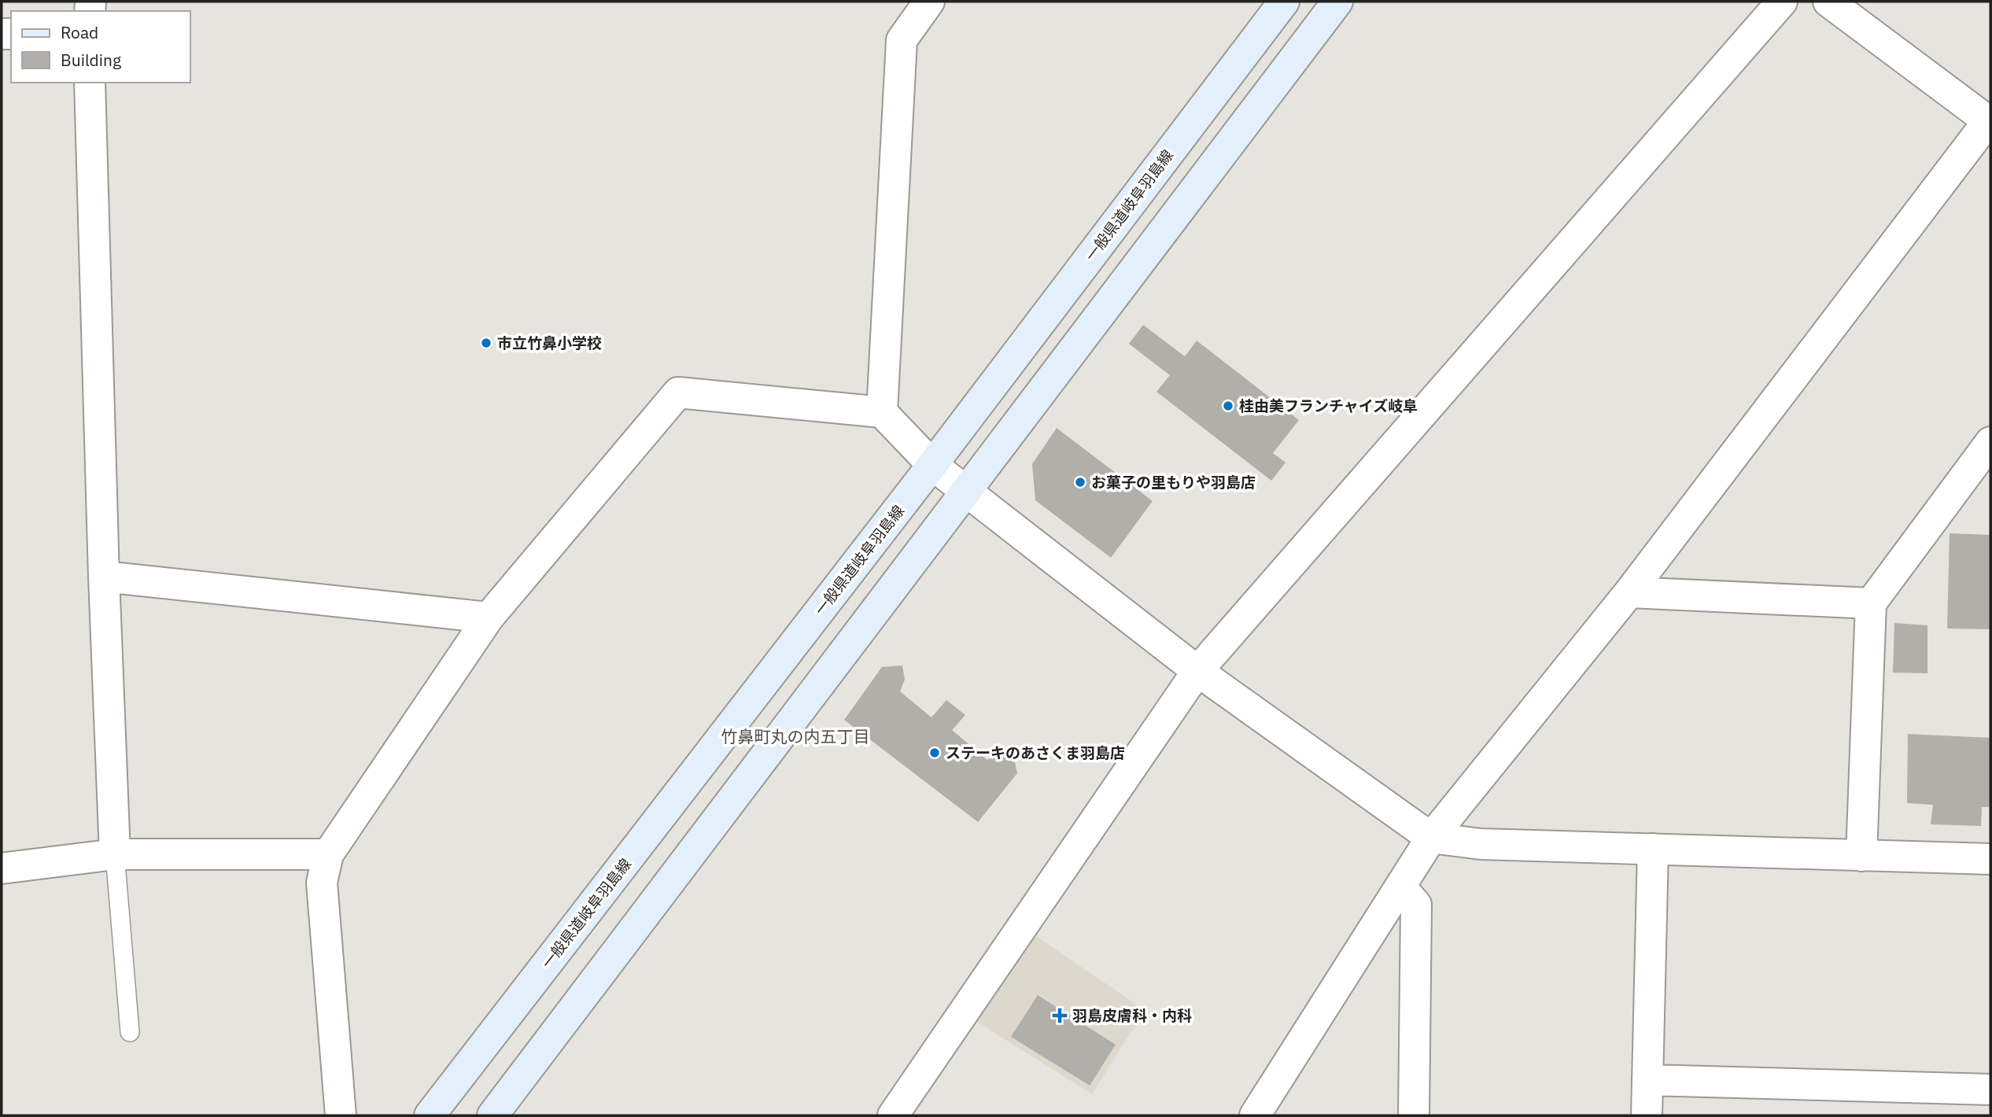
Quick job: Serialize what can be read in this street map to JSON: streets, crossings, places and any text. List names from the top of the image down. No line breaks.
{"streets":{"main road":["一般県道岐阜羽島線"]},"districts":["竹鼻町丸の内五丁目"],"places":{"other":["市立竹鼻小学校","桂由美フランチャイズ岐阜","お菓子の里もりや羽島店","ステーキのあさくま羽島店"],"health":["羽島皮膚科・内科"]},"legend":["Road","Building"]}
